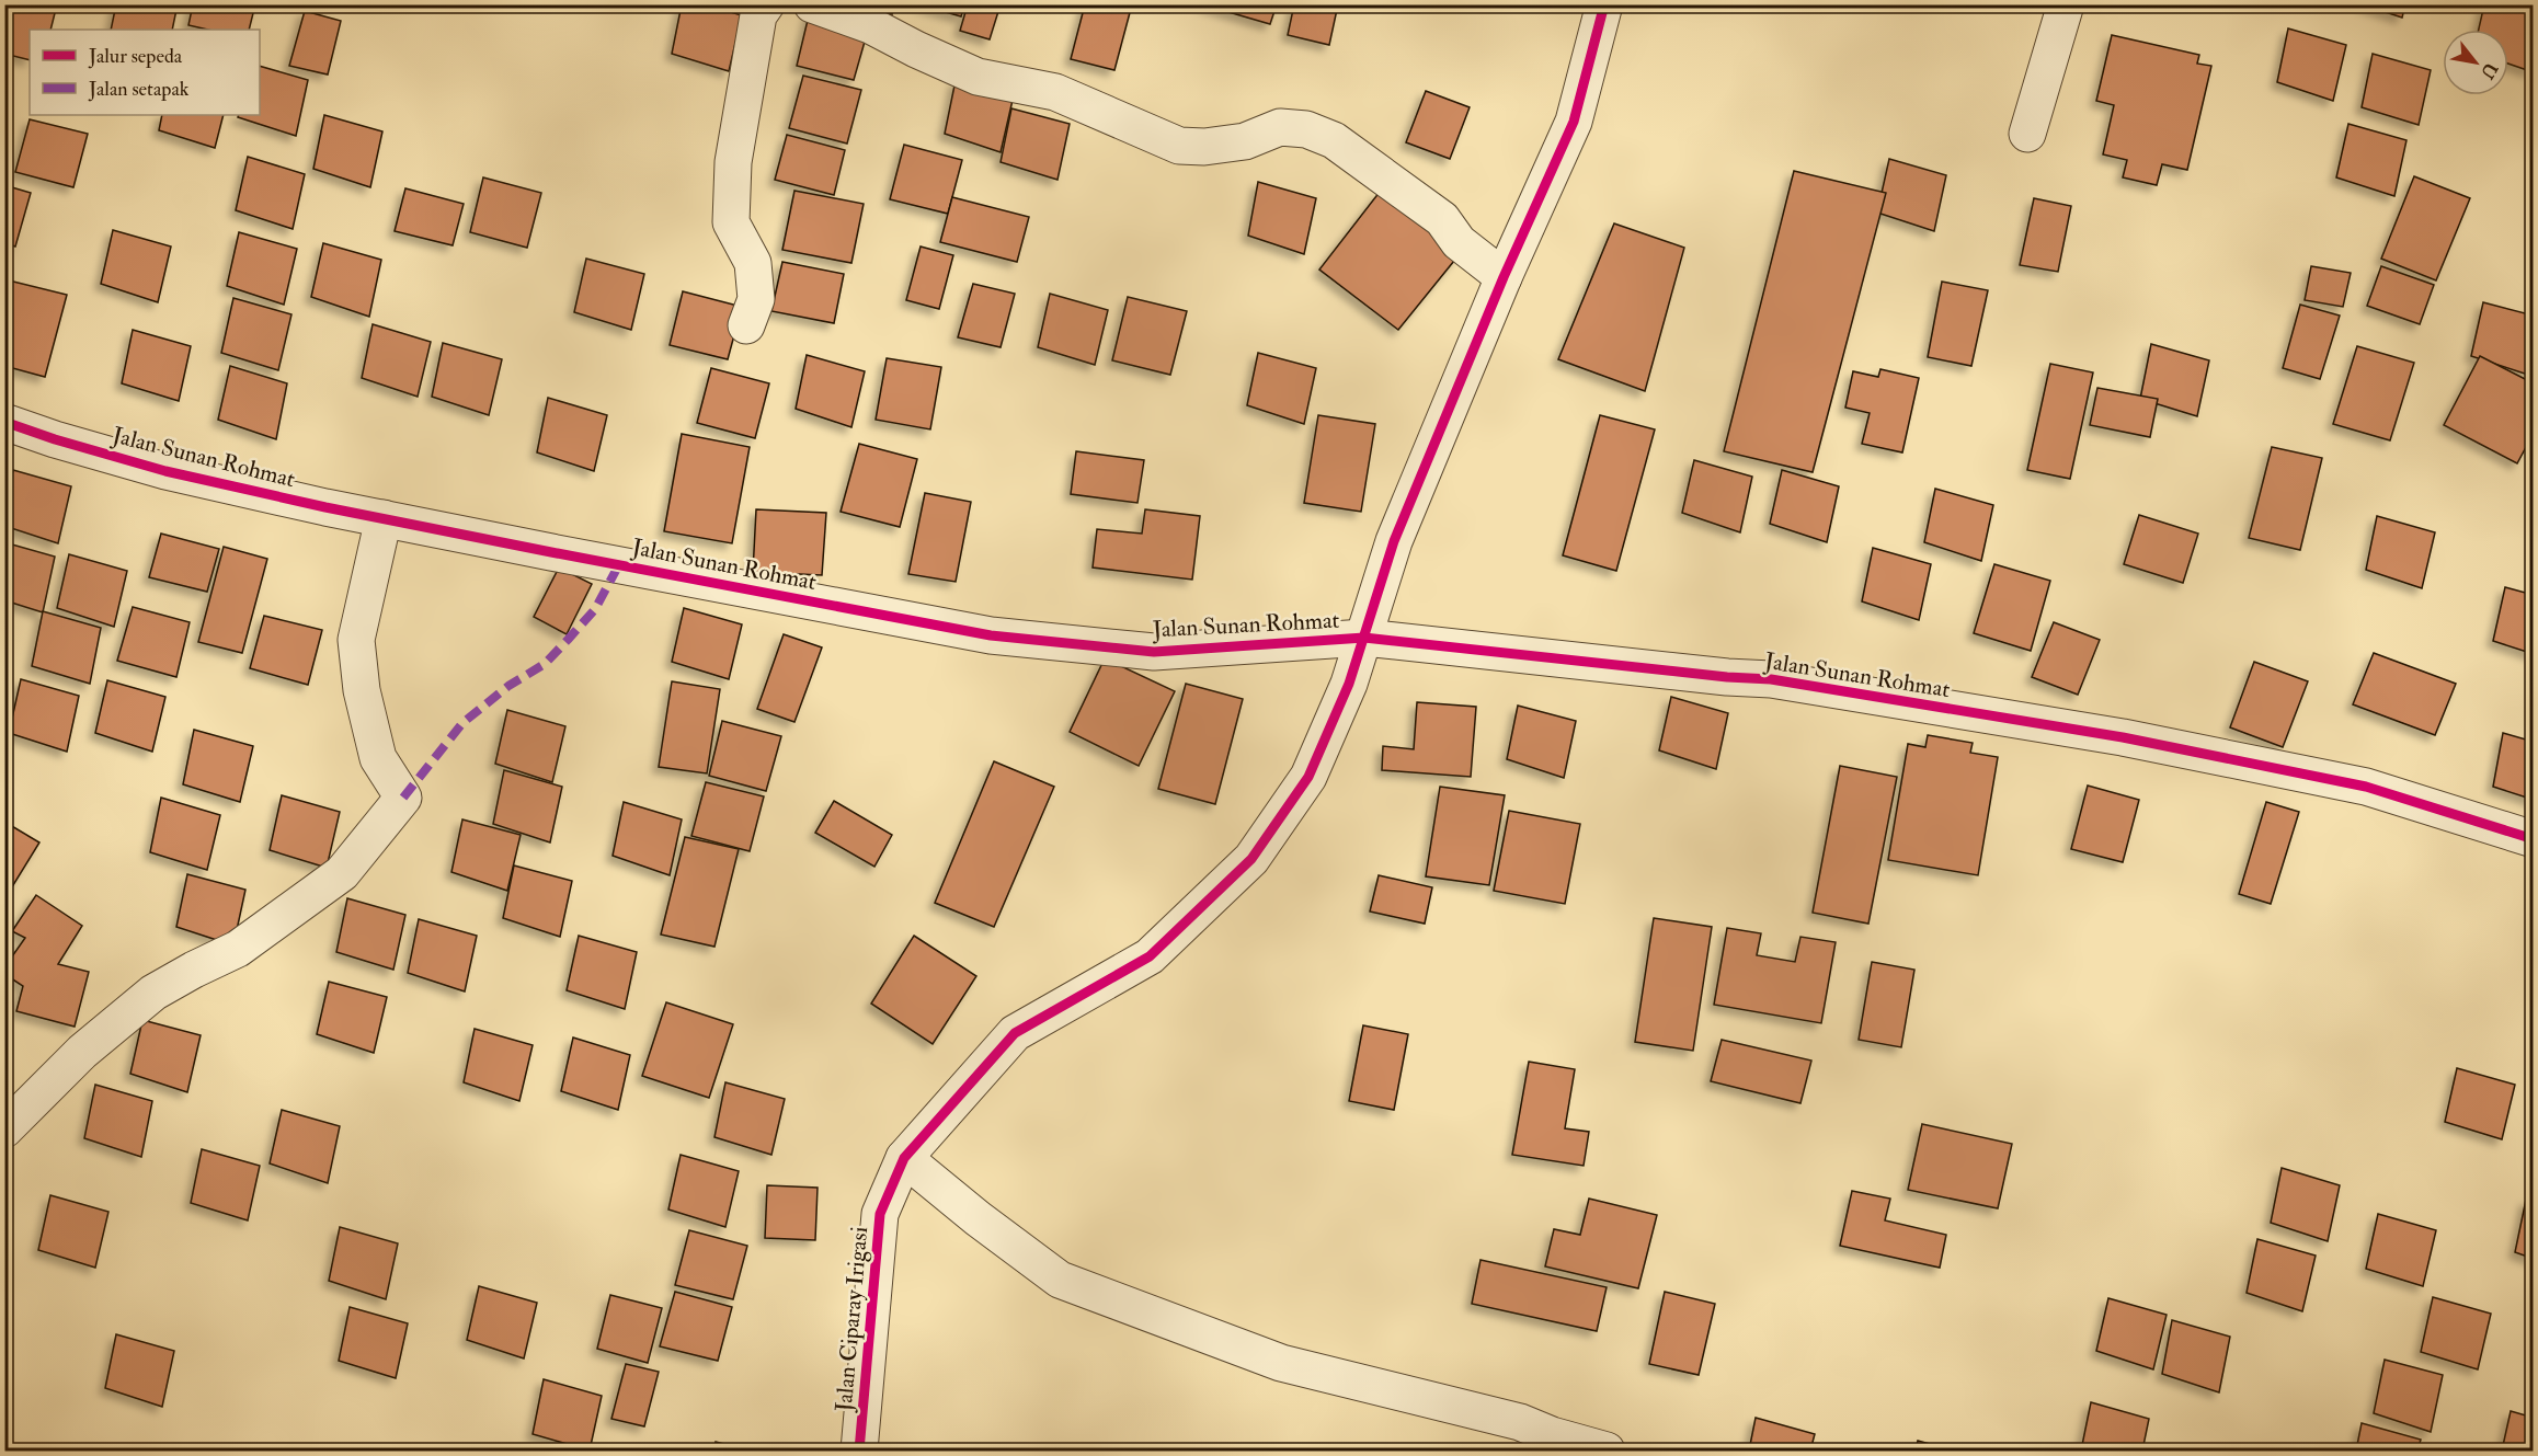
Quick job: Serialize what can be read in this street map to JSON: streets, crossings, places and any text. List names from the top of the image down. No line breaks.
{"streets":{"street":["Jalan Sunan Rohmat","Jalan Ciparay Irigasi"]},"crossings":[["Jalan Sunan Rohmat","Jalan Ciparay Irigasi"]],"legend":["Jalur sepeda","Jalan setapak"],"north":"bottom right"}
